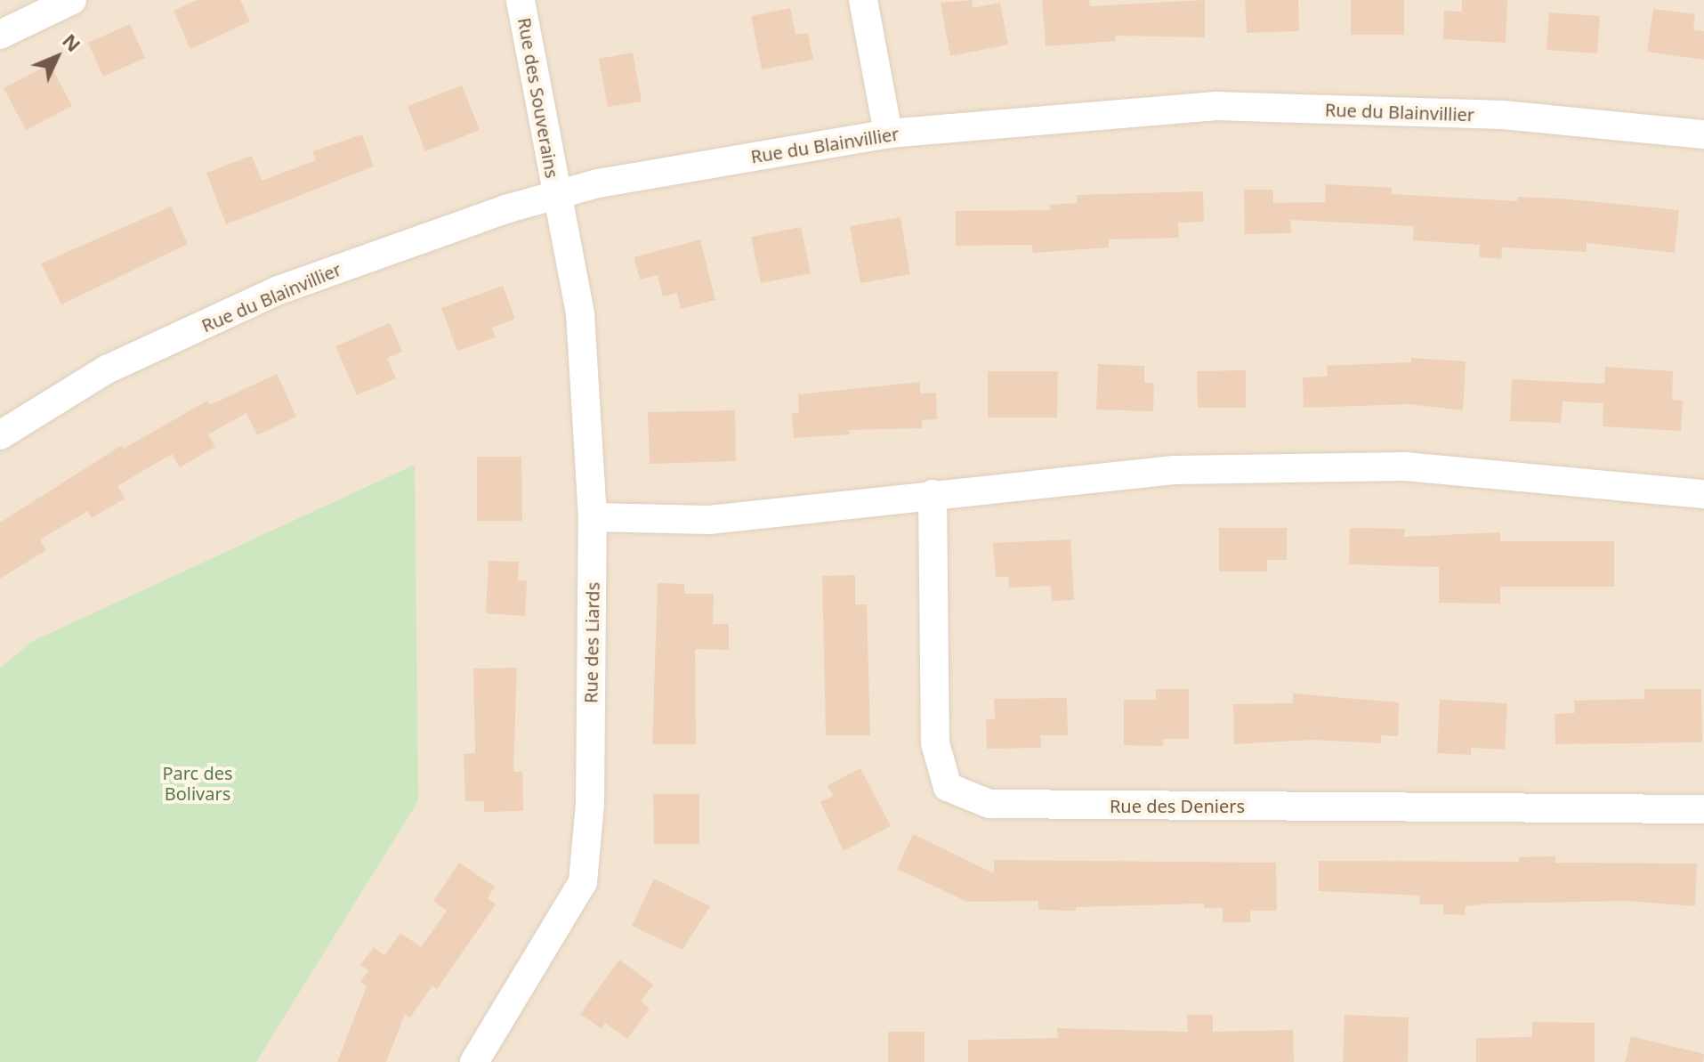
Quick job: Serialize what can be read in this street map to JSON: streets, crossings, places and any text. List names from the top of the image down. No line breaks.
{"streets":{"street":["Rue des Souverains","Rue du Blainvillier","Rue des Liards","Rue des Deniers"]},"crossings":[["Rue des Souverains","Rue du Blainvillier"],["Rue des Souverains","Rue des Liards"],["Rue du Blainvillier","Rue des Liards"]],"parks":["Parc des Bolivars"],"north":"top right"}
